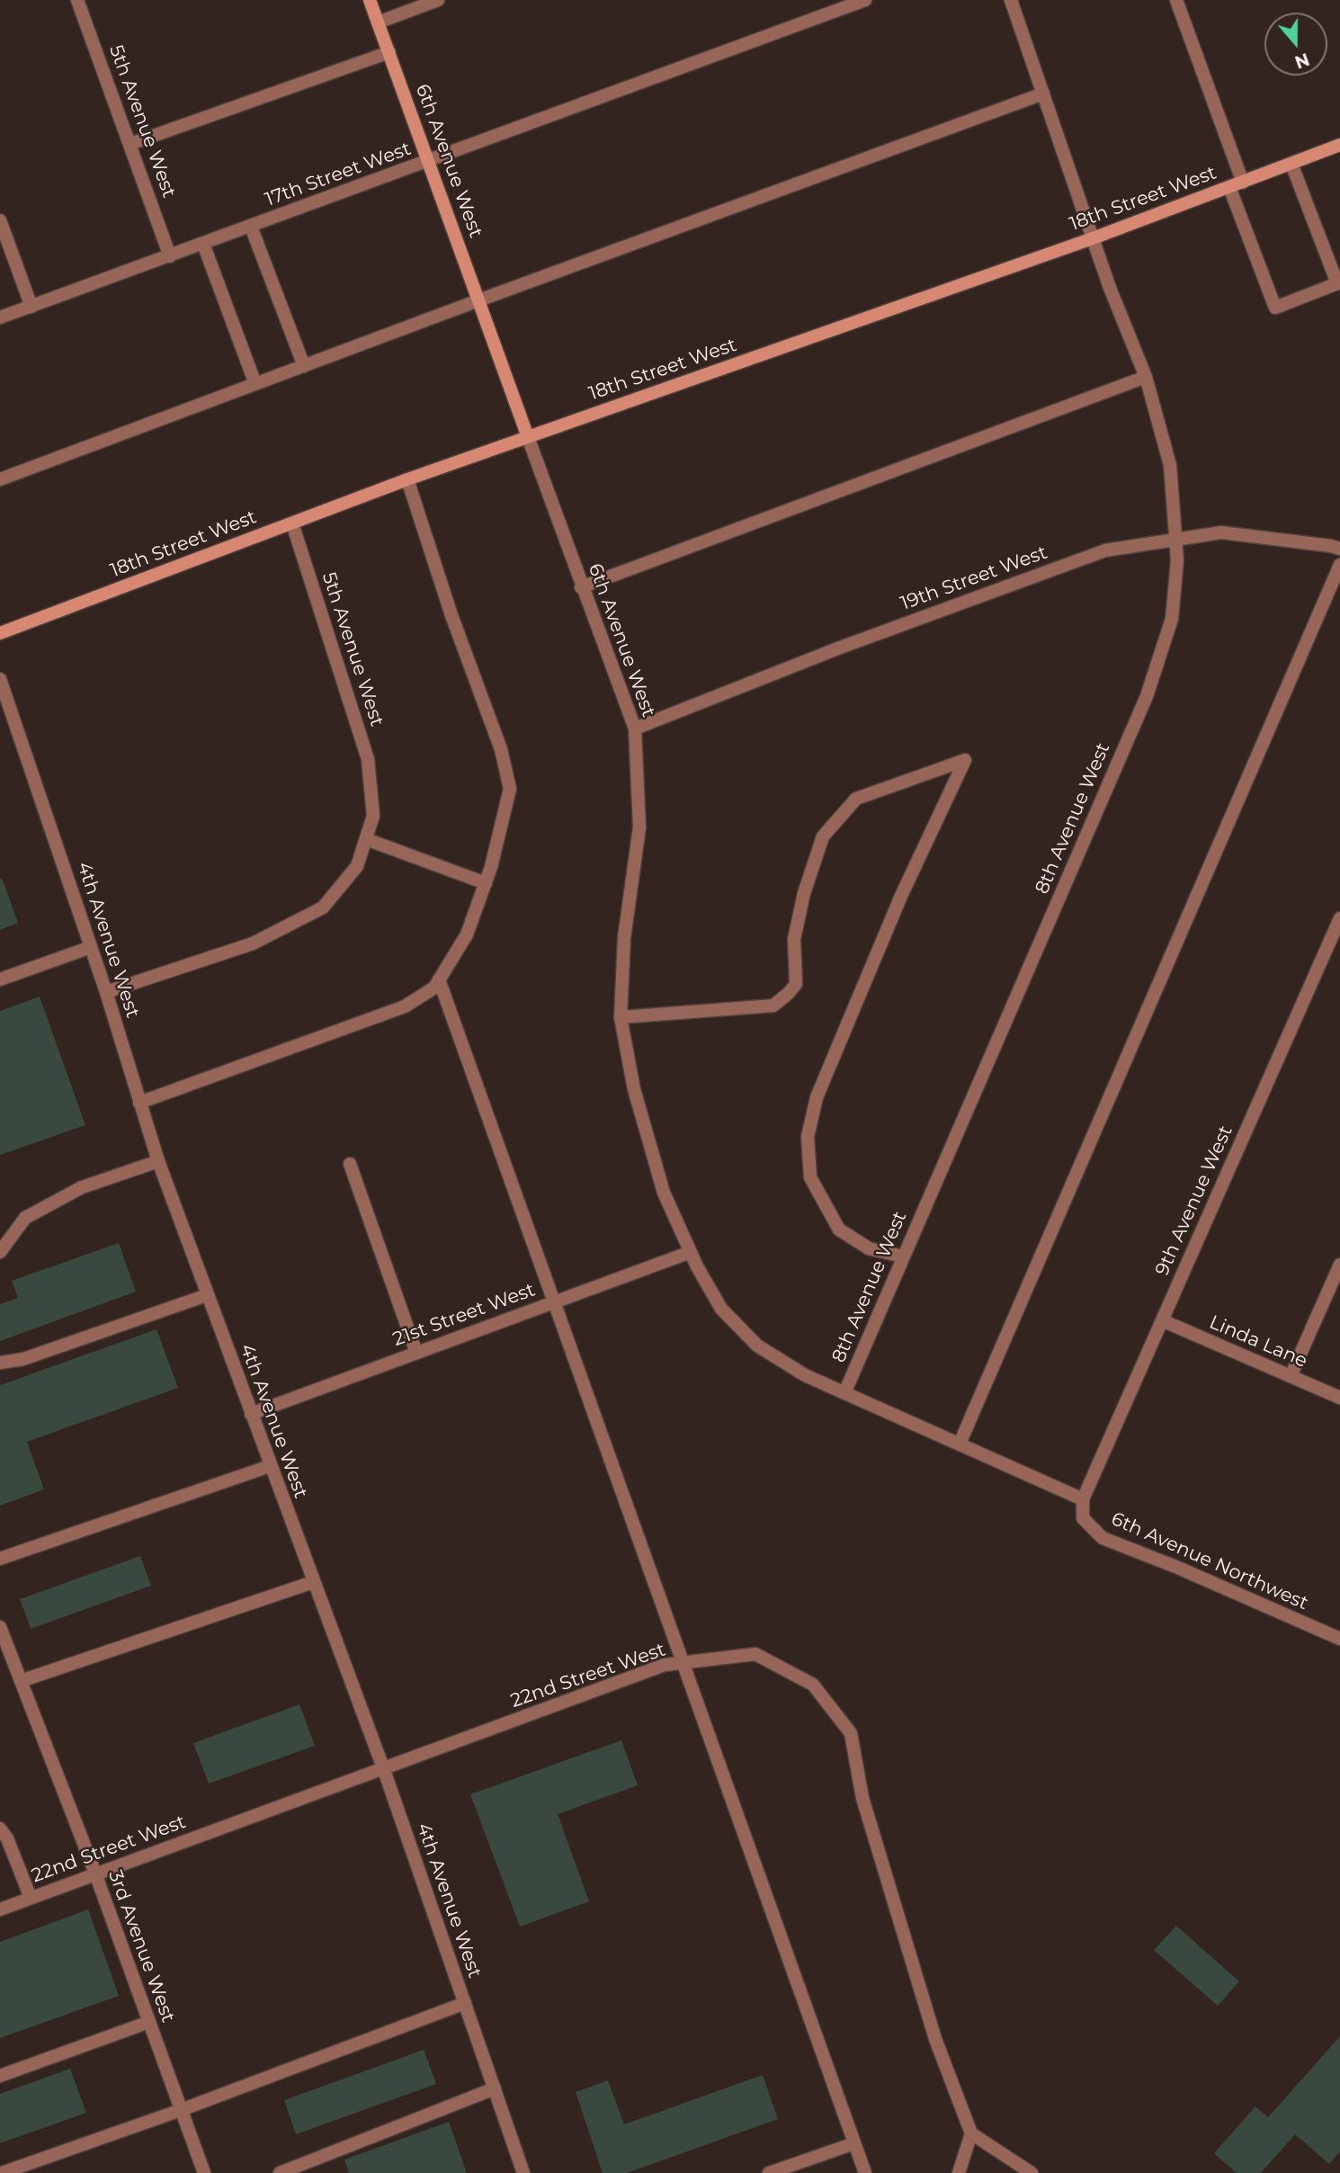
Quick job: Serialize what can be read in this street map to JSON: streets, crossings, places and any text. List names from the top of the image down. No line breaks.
{"streets":{"street":["5th Avenue West","6th Avenue West","17th Street West","18th Street West","19th Street West","8th Avenue West","4th Avenue West","9th Avenue West","21st Street West","Linda Lane","6th Avenue Northwest","22nd Street West","3rd Avenue West"]},"crossings":[["5th Avenue West","17th Street West"],["5th Avenue West","18th Street West"],["6th Avenue West","17th Street West"],["6th Avenue West","18th Street West"],["6th Avenue West","19th Street West"],["6th Avenue West","8th Avenue West"],["6th Avenue West","21st Street West"],["18th Street West","8th Avenue West"],["19th Street West","8th Avenue West"],["4th Avenue West","21st Street West"],["4th Avenue West","22nd Street West"],["9th Avenue West","Linda Lane"],["9th Avenue West","6th Avenue Northwest"],["22nd Street West","3rd Avenue West"]],"north":"bottom"}
